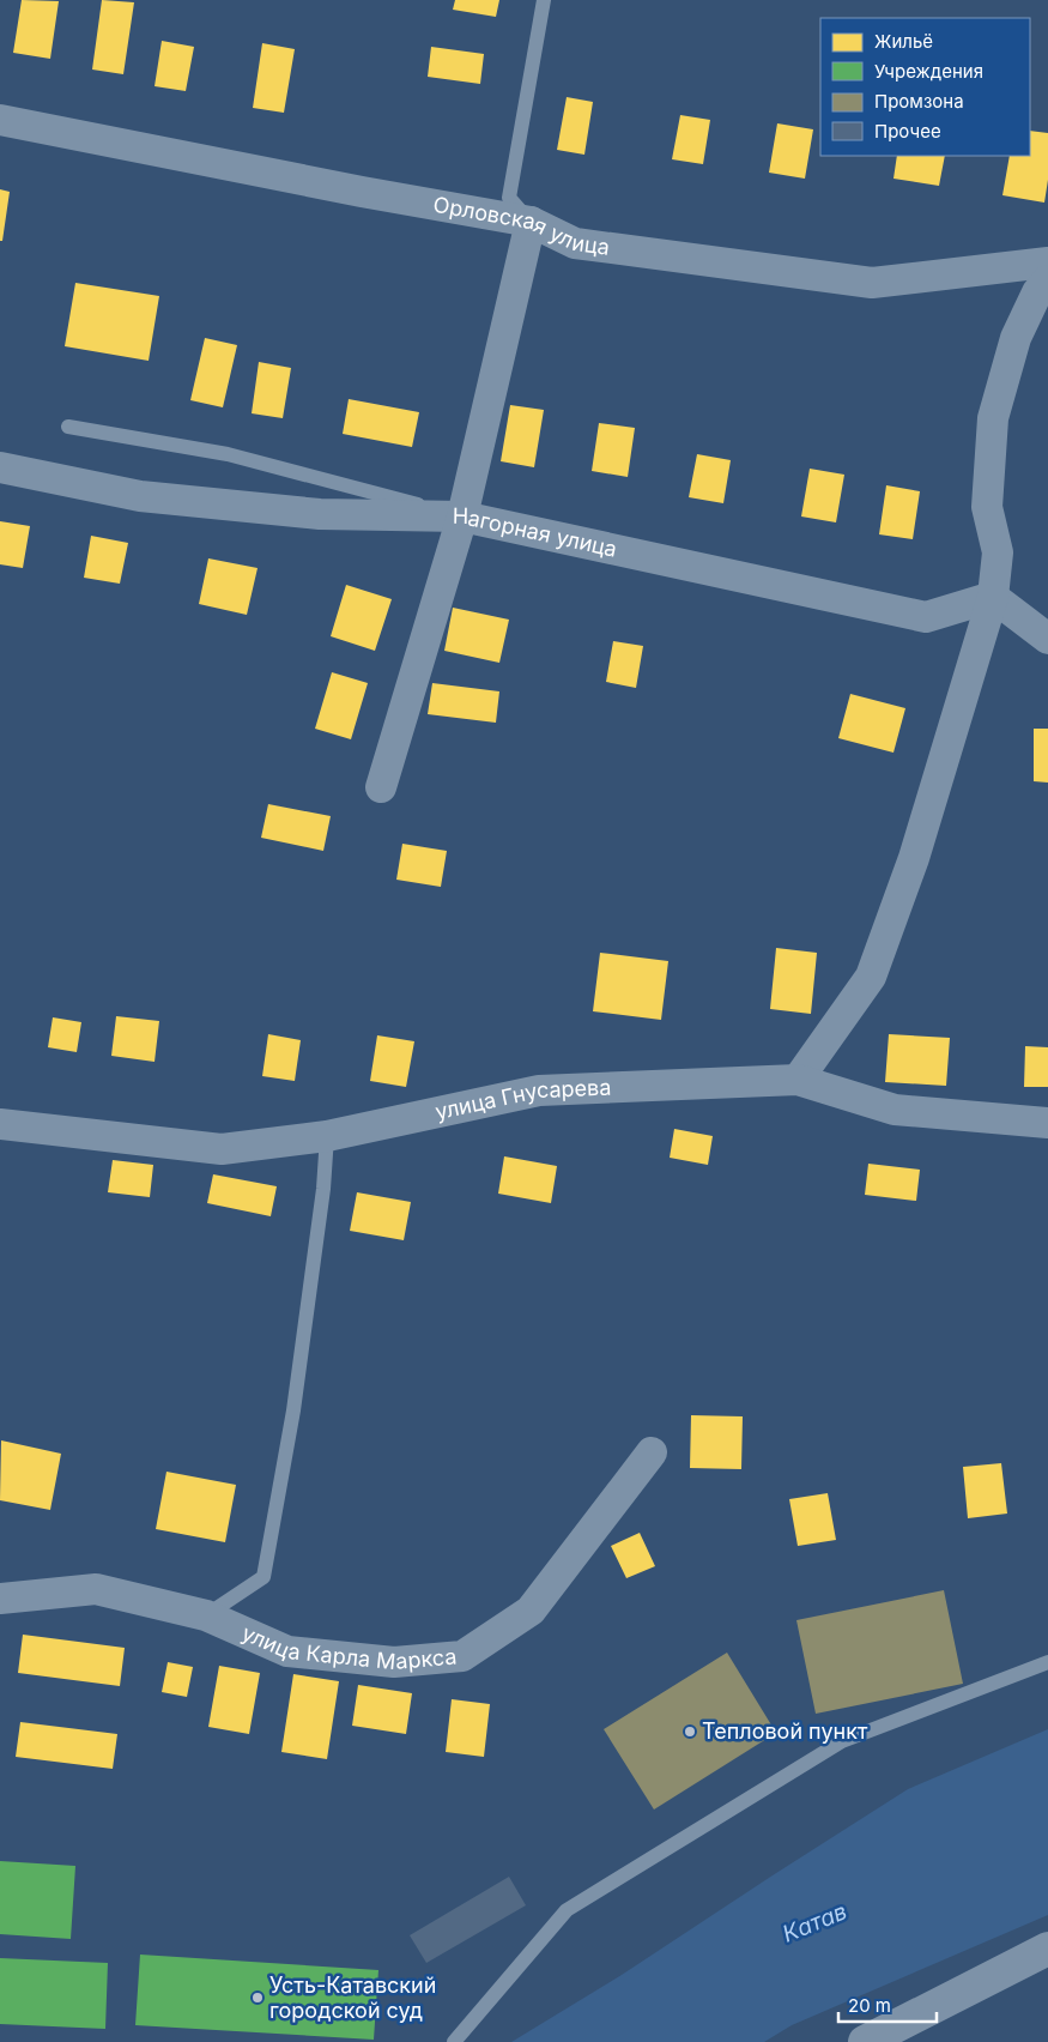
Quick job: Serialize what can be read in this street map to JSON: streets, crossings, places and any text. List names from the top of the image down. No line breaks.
{"streets":{"street":["Орловская улица","Нагорная улица","улица Гнусарева","улица Карла Маркса"]},"water":["Катав"],"places":["Тепловой пункт","Усть-Катавский городской суд"],"legend":["Жильё","Учреждения","Промзона","Прочее"],"scale_bar":"20 m"}
